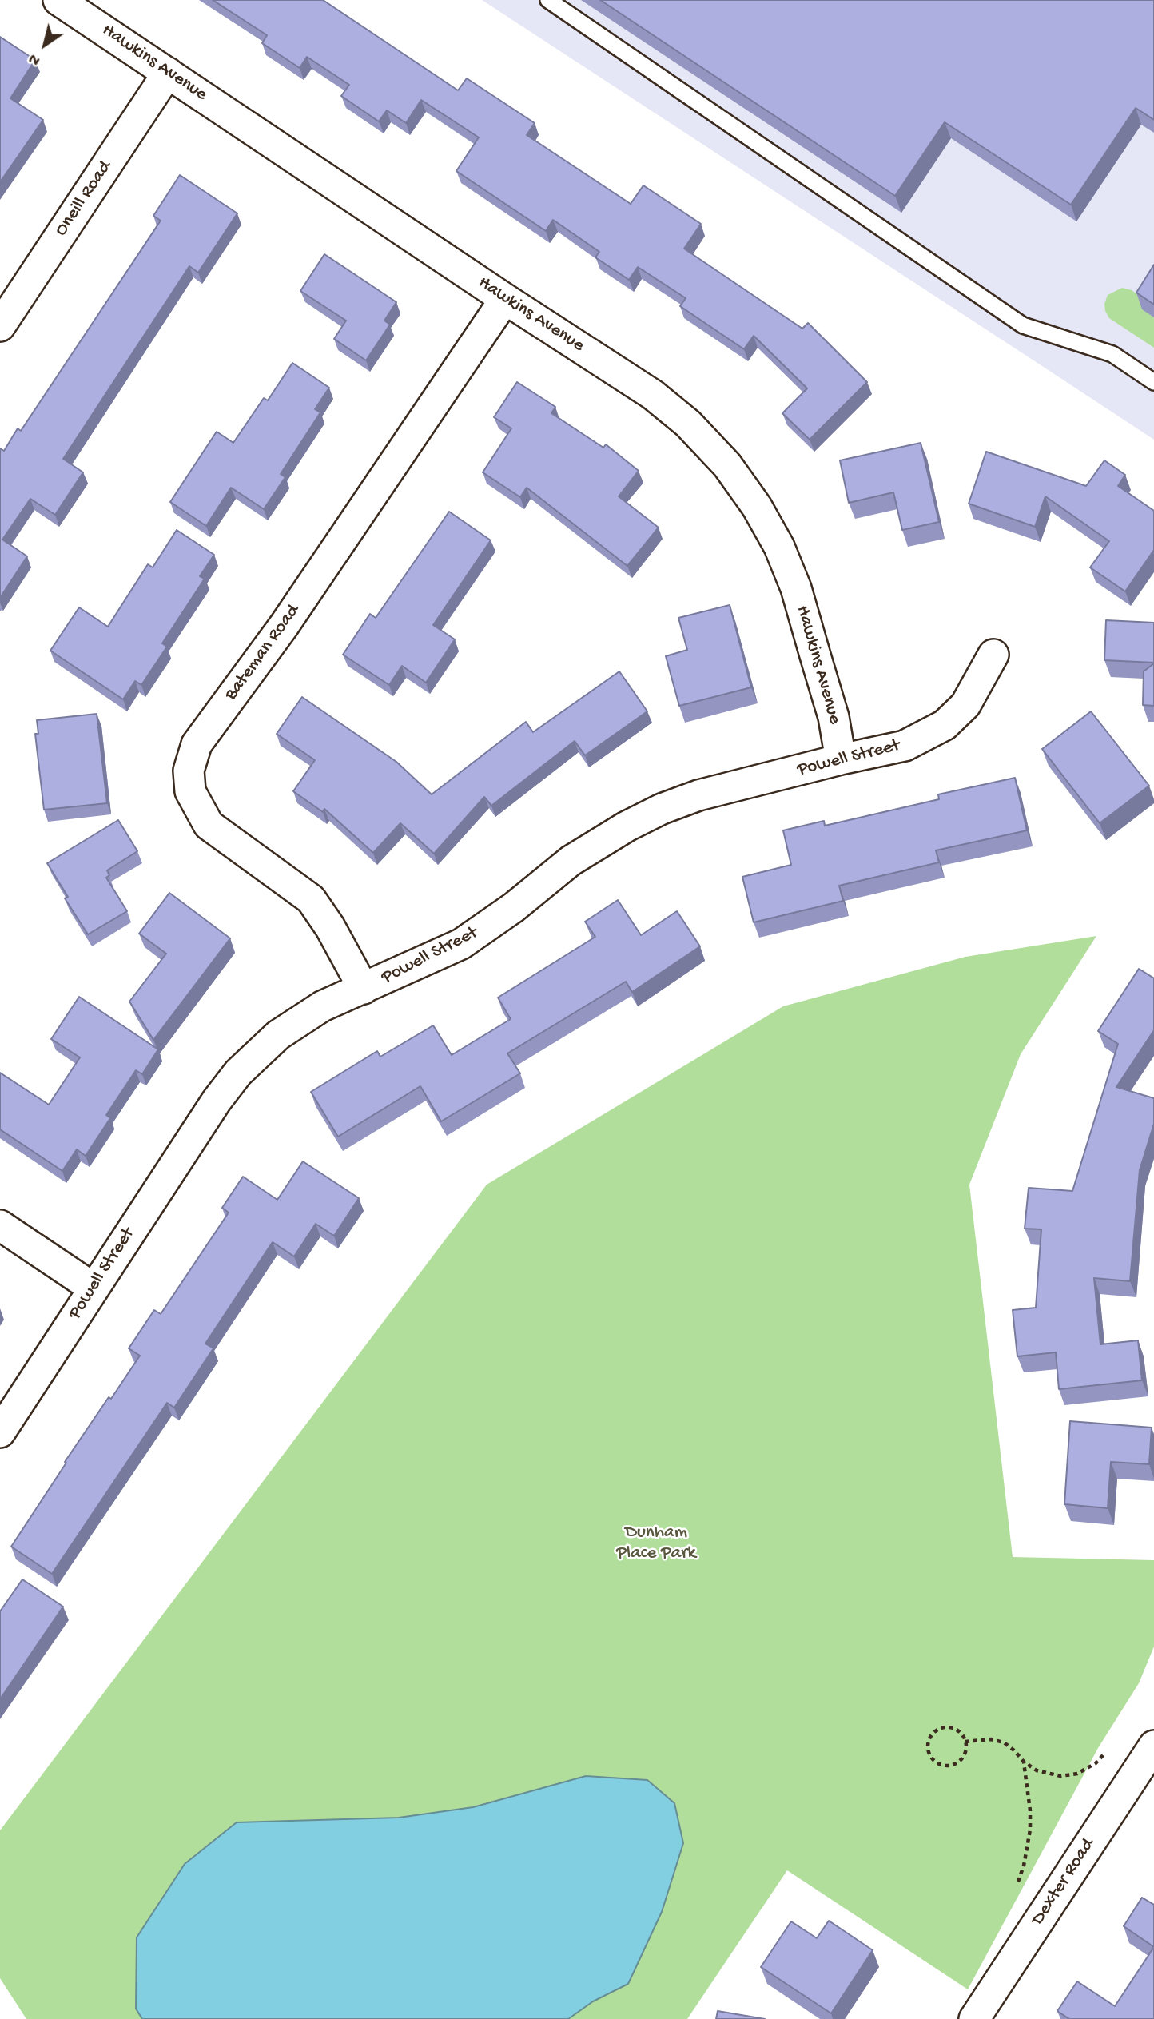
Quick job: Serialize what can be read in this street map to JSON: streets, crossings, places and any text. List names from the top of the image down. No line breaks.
{"streets":{"street":["Hawkins Avenue","Oneill Road","Bateman Road","Powell Street","Dexter Road"]},"crossings":[["Hawkins Avenue","Oneill Road"],["Hawkins Avenue","Bateman Road"],["Hawkins Avenue","Powell Street"],["Bateman Road","Powell Street"]],"parks":["Dunham Place Park"],"north":"bottom left"}
